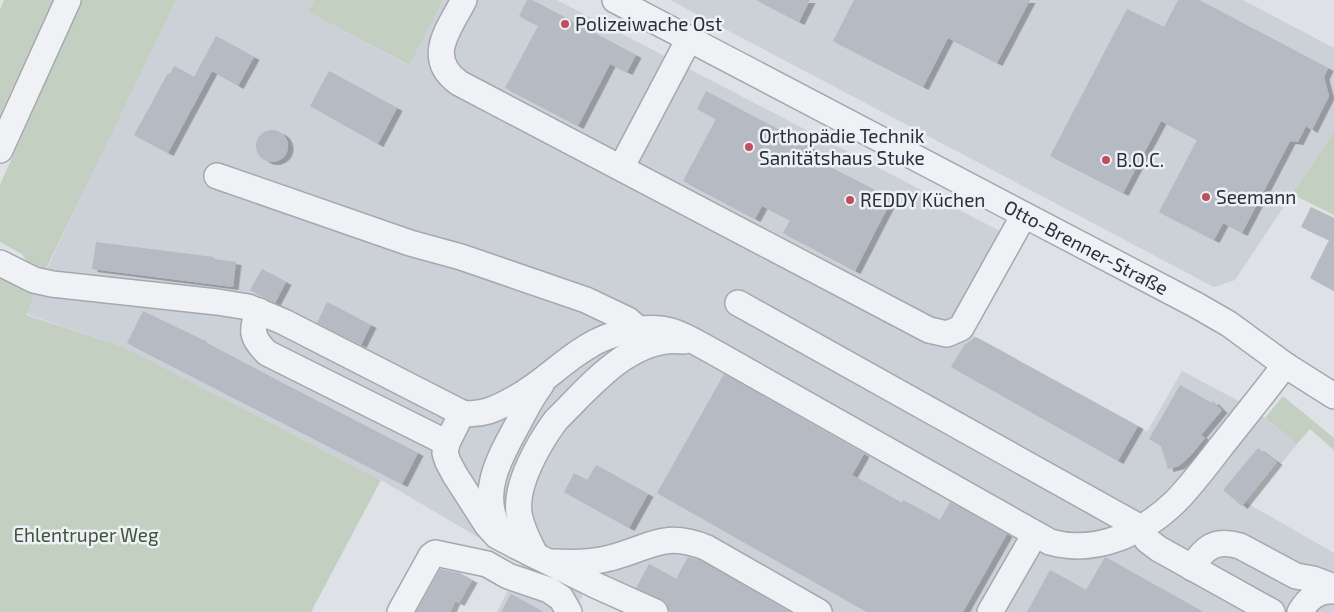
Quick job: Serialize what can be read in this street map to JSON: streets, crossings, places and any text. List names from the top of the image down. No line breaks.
{"streets":{"street":["Otto-Brenner-Straße"]},"parks":["Ehlentruper Weg"],"places":["Polizeiwache Ost","Orthopädie Technik Sanitätshaus Stuke","B.O.C.","Seemann","REDDY Küchen"]}
